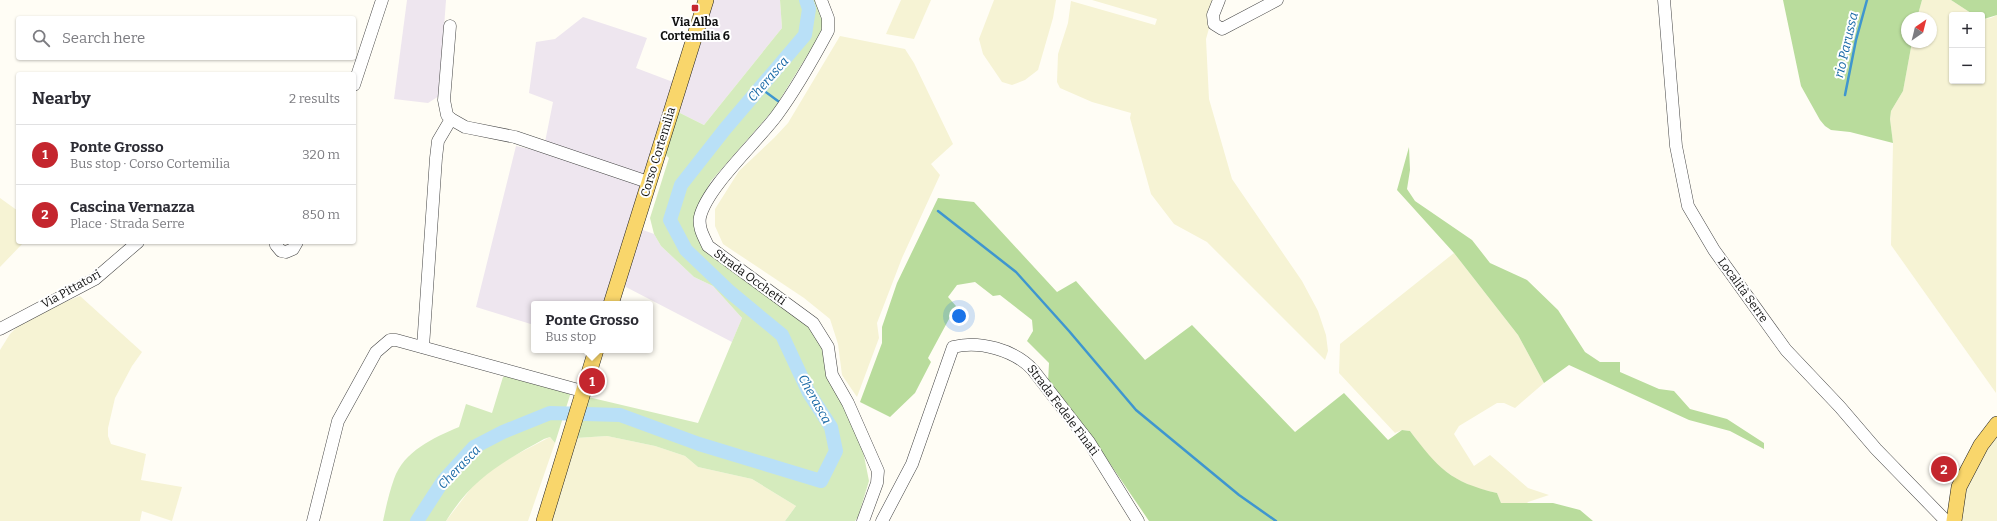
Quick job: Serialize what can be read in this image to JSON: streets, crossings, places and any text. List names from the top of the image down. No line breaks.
{"streets":{"main road":["Corso Cortemilia"],"street":["Strada Occhetti","Via Pittatori","Località Serre","Strada Fedele Finati"]},"water":["rio Parussa","Cherasca"],"places":{"transit":["Via Alba Cortemilia 6"]},"north":"top right","page":{"map_buttons":["+","−"],"search":"Search here","heading":["Nearby","2 results"],"list":[{"mark":"1","name":"Ponte Grosso","note":"Bus stop · Corso Cortemilia","value":"320 m"},{"mark":"2","name":"Cascina Vernazza","note":"Place · Strada Serre","value":"850 m"}],"popup":["Ponte Grosso","Bus stop"],"pins":["1","2"]}}
